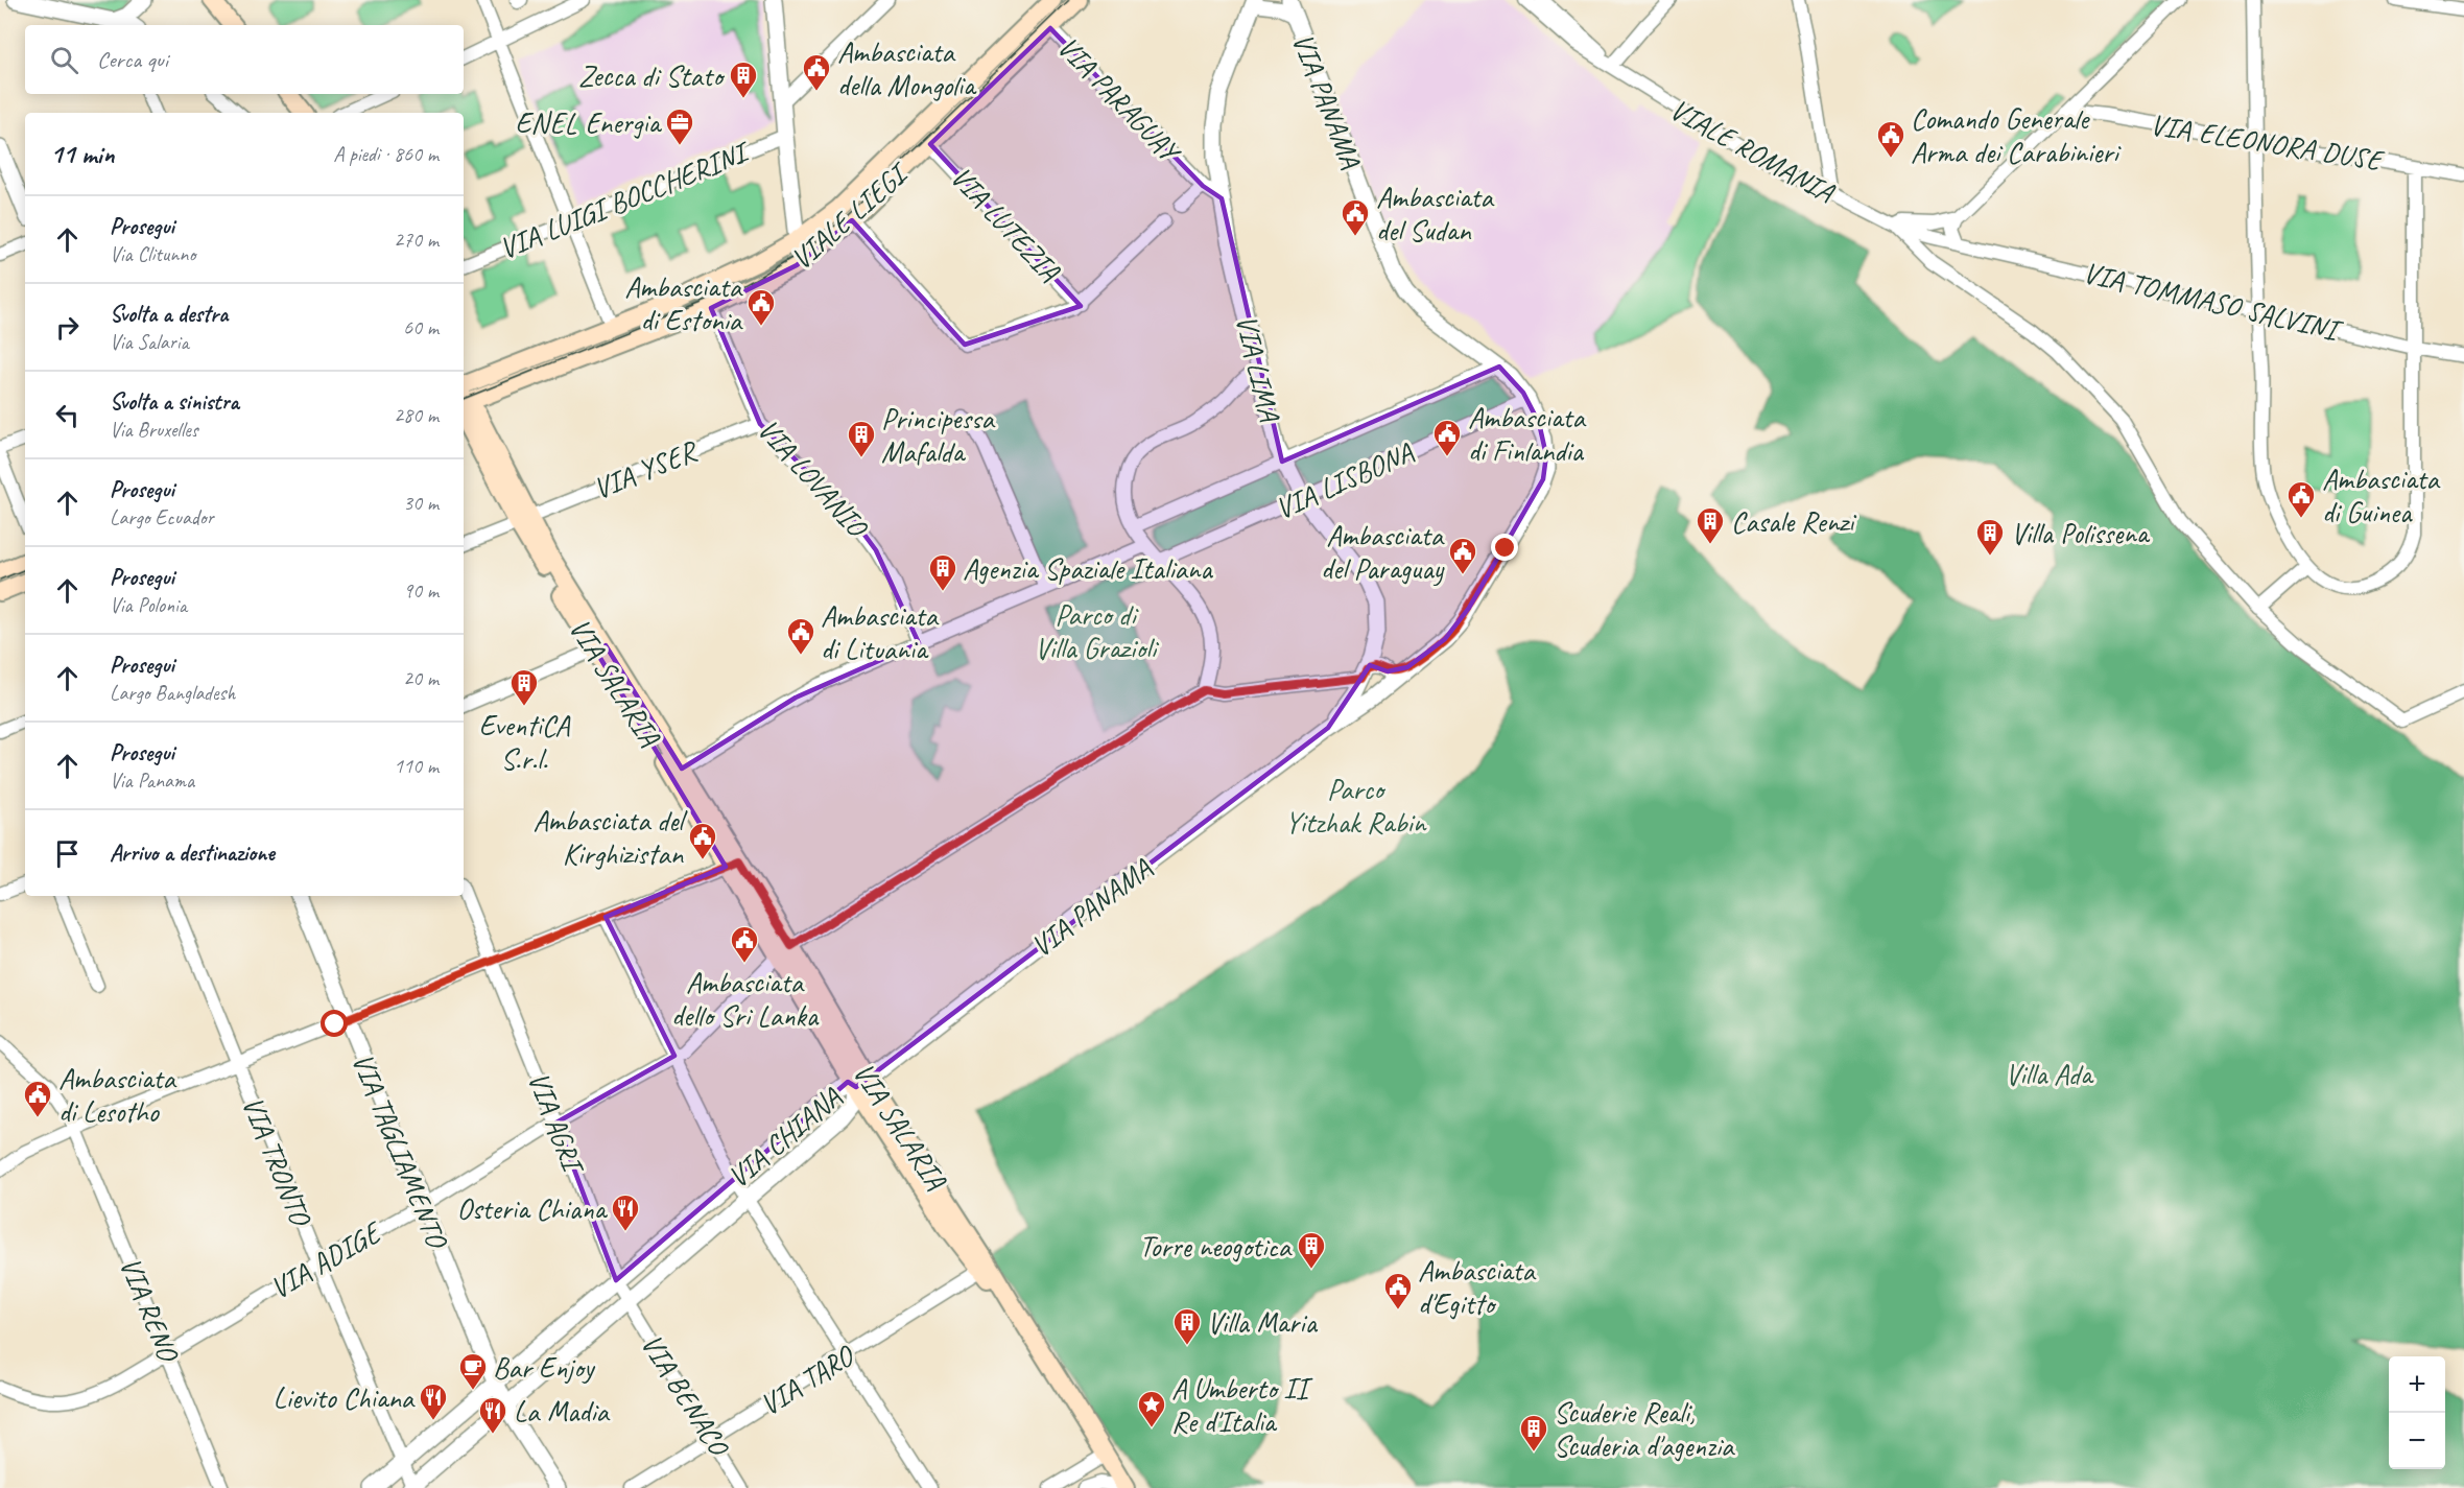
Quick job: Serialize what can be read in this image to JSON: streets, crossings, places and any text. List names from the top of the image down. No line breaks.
{"streets":{"main road":["VIALE LIEGI","VIA SALARIA"],"street":["VIA PARAGUAY","VIA PANAMA","VIA ELEONORA DUSE","VIALE ROMANIA","VIA LUIGI BOCCHERINI","VIA LUTEZIA","VIA TOMMASO SALVINI","VIA LIMA","VIA YSER","VIA LOVANIO","VIA LISBONA","VIA AGRI","VIA CHIANA","VIA TAGLIAMENTO","VIA TRONTO","VIA ADIGE","VIA RENO","VIA TARO","VIA BENACO"]},"crossings":[["VIA PARAGUAY","VIALE LIEGI"],["VIA PARAGUAY","VIA LIMA"],["VIA PANAMA","VIA LIMA"],["VIA PANAMA","VIA LISBONA"],["VIA PANAMA","VIA SALARIA"],["VIA PANAMA","VIA CHIANA"],["VIALE ROMANIA","VIA TOMMASO SALVINI"],["VIALE LIEGI","VIA LUTEZIA"],["VIALE LIEGI","VIA LOVANIO"],["VIA LIMA","VIA LISBONA"],["VIA YSER","VIA LOVANIO"],["VIA YSER","VIA SALARIA"],["VIA SALARIA","VIA CHIANA"],["VIA SALARIA","VIA ADIGE"],["VIA SALARIA","VIA TARO"],["VIA AGRI","VIA CHIANA"],["VIA AGRI","VIA ADIGE"],["VIA CHIANA","VIA TAGLIAMENTO"],["VIA CHIANA","VIA TRONTO"],["VIA CHIANA","VIA BENACO"],["VIA TAGLIAMENTO","VIA ADIGE"],["VIA TRONTO","VIA ADIGE"],["VIA ADIGE","VIA RENO"],["VIA TARO","VIA BENACO"]],"parks":["Parco di Villa Grazioli","Parco Yitzhak Rabin","Villa Ada"],"places":{"public building":["Ambasciata della Mongolia","Comando Generale Arma dei Carabinieri","Ambasciata del Sudan","Ambasciata di Estonia","Ambasciata di Finlandia","Ambasciata di Guinea","Ambasciata del Paraguay","Ambasciata di Lituania","Ambasciata del Kirghizistan","Ambasciata dello Sri Lanka","Ambasciata di Lesotho","Ambasciata d'Egitto"],"building":["Zecca di Stato","Principessa Mafalda","Casale Renzi","Villa Polissena","Agenzia Spaziale Italiana","EventiCA S.r.l.","Torre neogotica","Villa Maria","Scuderie Reali, Scuderia d'agenzia"],"office":["ENEL Energia"],"restaurant":["Osteria Chiana","Lievito Chiana","La Madia"],"cafe":["Bar Enjoy"],"place":["A Umberto II Re d'Italia"]},"page":{"search":"Cerca qui","heading":["11 min","A piedi · 860 m"],"list":[["Prosegui","Via Clitunno","270 m"],["Svolta a destra","Via Salaria","60 m"],["Svolta a sinistra","Via Bruxelles","280 m"],["Prosegui","Largo Ecuador","30 m"],["Prosegui","Via Polonia","90 m"],["Prosegui","Largo Bangladesh","20 m"],["Prosegui","Via Panama","110 m"],"Arrivo a destinazione"],"map_buttons":["+","−"]}}
